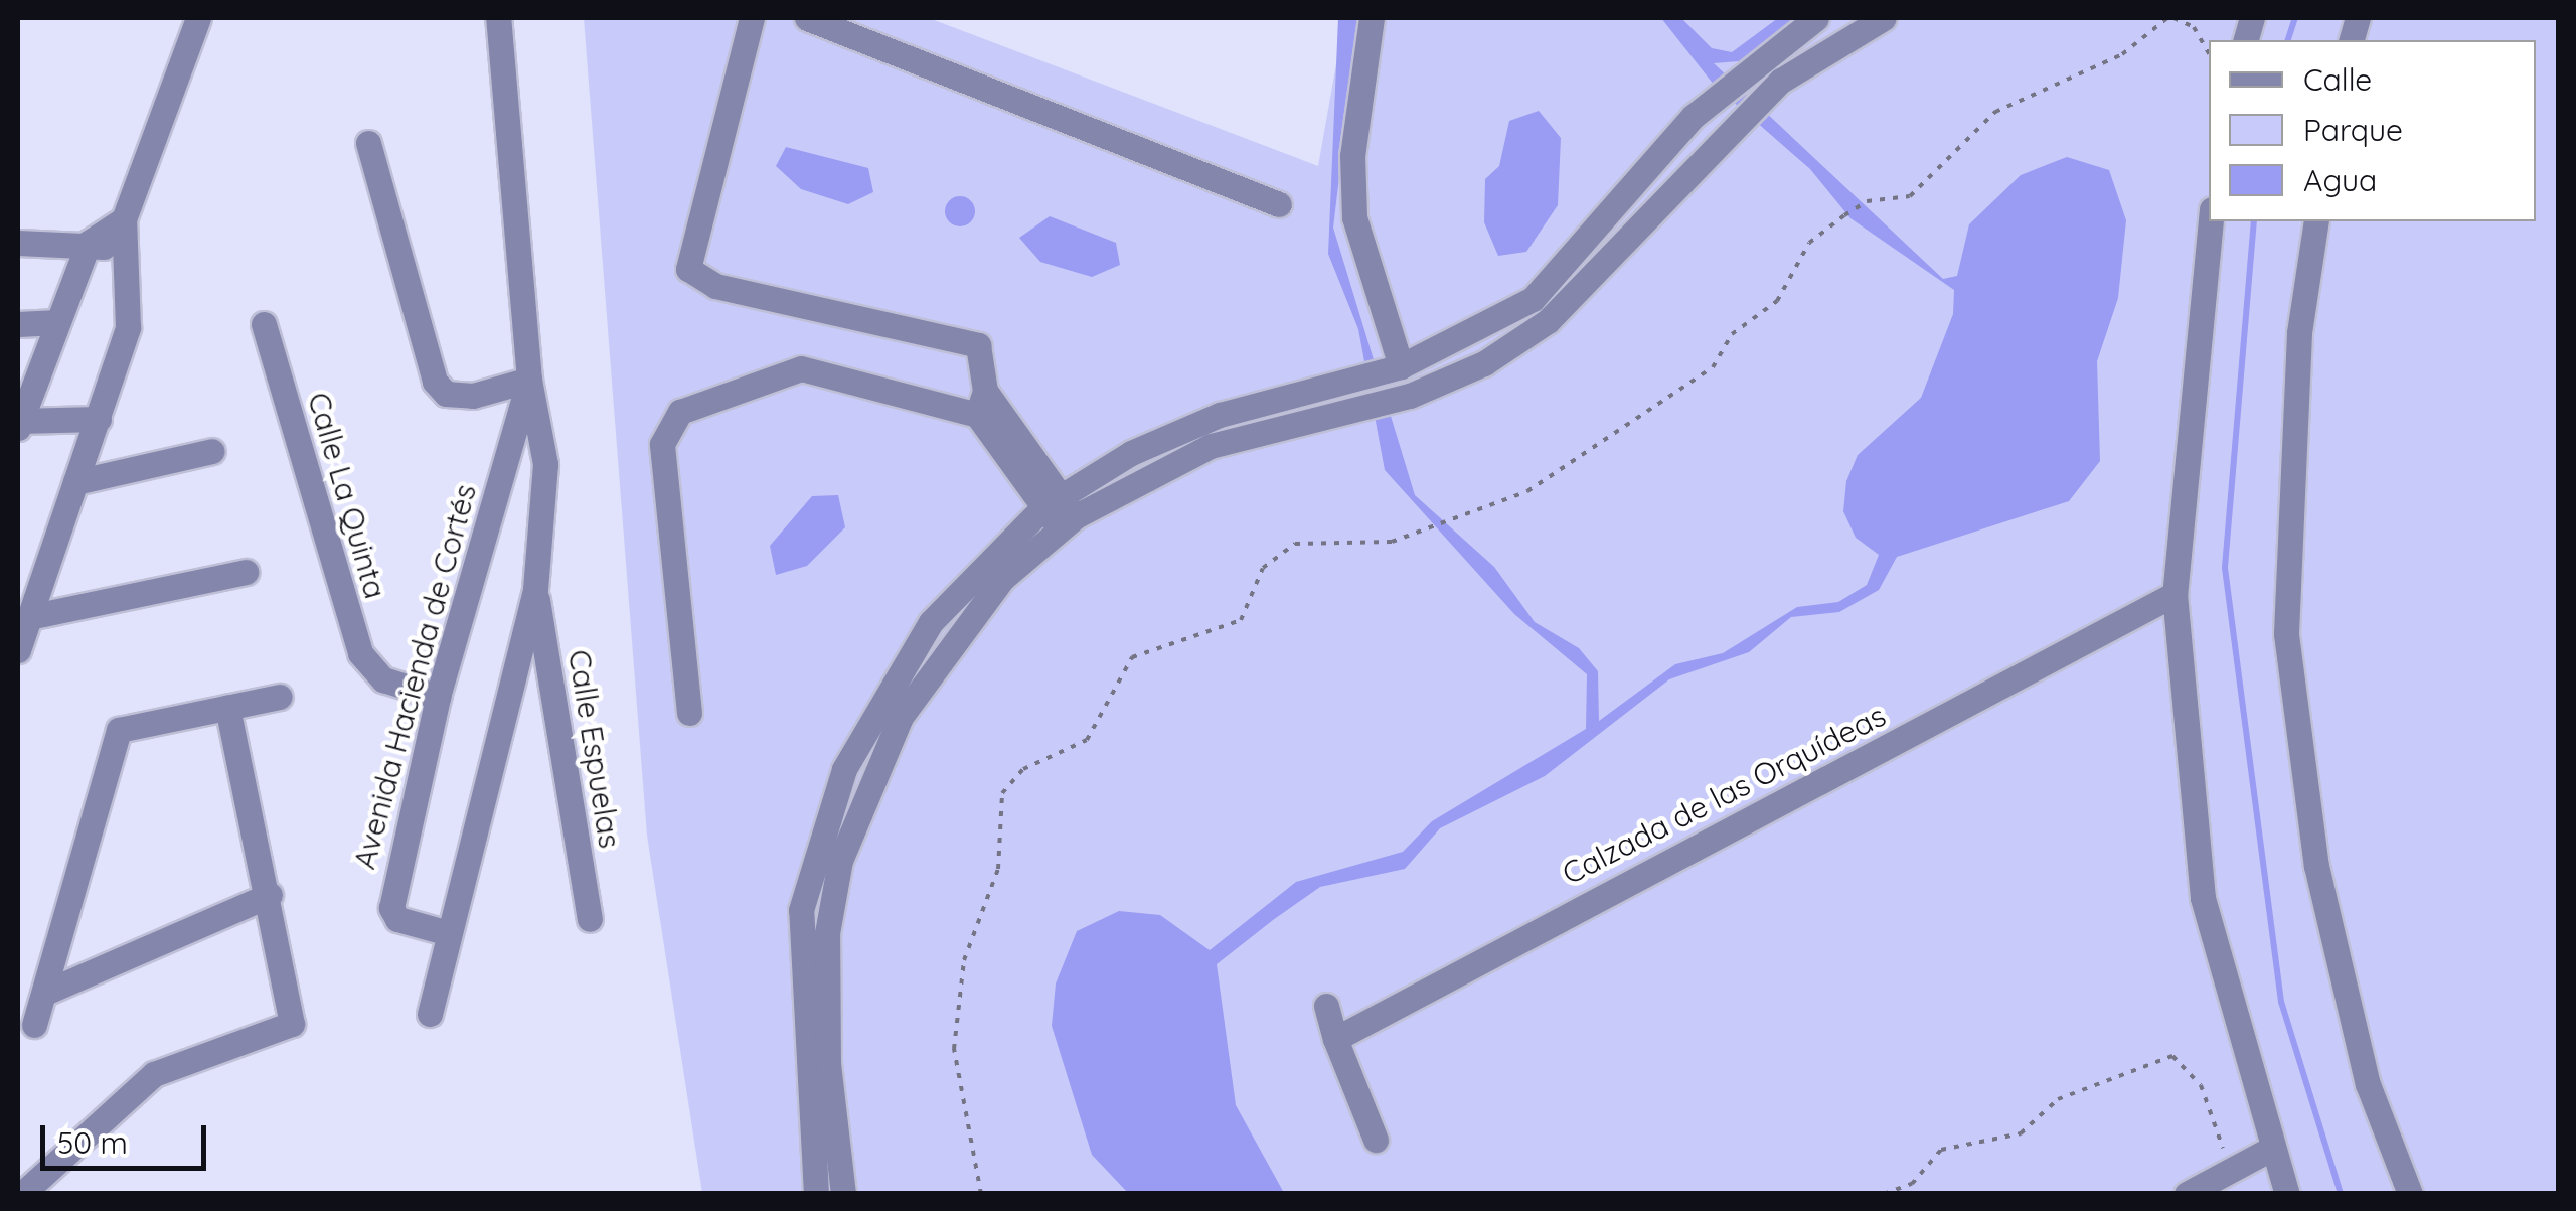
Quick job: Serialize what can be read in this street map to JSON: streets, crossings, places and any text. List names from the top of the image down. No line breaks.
{"streets":{"street":["Calle La Quinta","Avenida Hacienda de Cortés","Calle Espuelas","Calzada de las Orquídeas"]},"crossings":[["Calle La Quinta","Avenida Hacienda de Cortés"],["Avenida Hacienda de Cortés","Calle Espuelas"]],"legend":["Calle","Parque","Agua"],"scale_bar":"50 m"}
